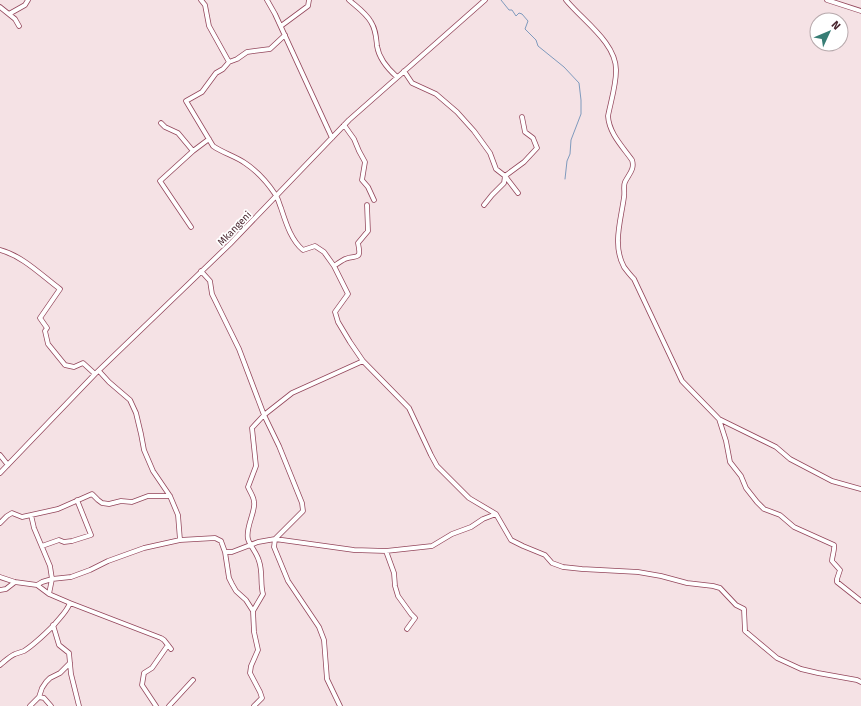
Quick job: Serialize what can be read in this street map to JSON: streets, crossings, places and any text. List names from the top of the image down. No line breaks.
{"streets":{"street":["Mkangeni"]},"north":"top right"}
